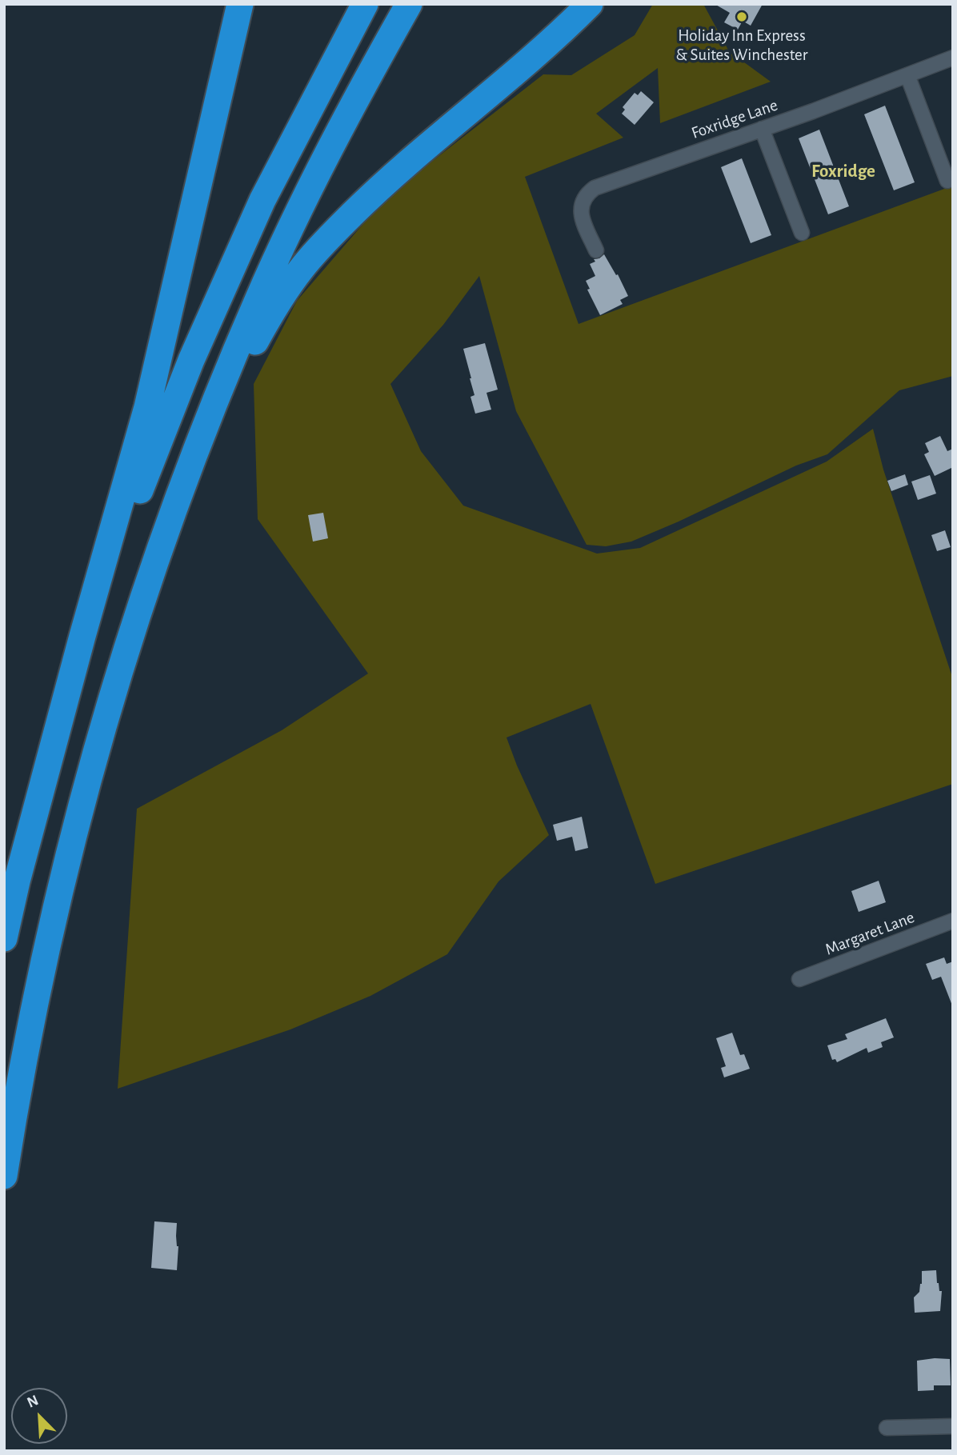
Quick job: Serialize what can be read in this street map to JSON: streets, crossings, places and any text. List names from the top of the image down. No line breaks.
{"streets":{"street":["Foxridge Lane","Margaret Lane"]},"districts":["Foxridge"],"places":["Holiday Inn Express & Suites Winchester"],"north":"top left"}
